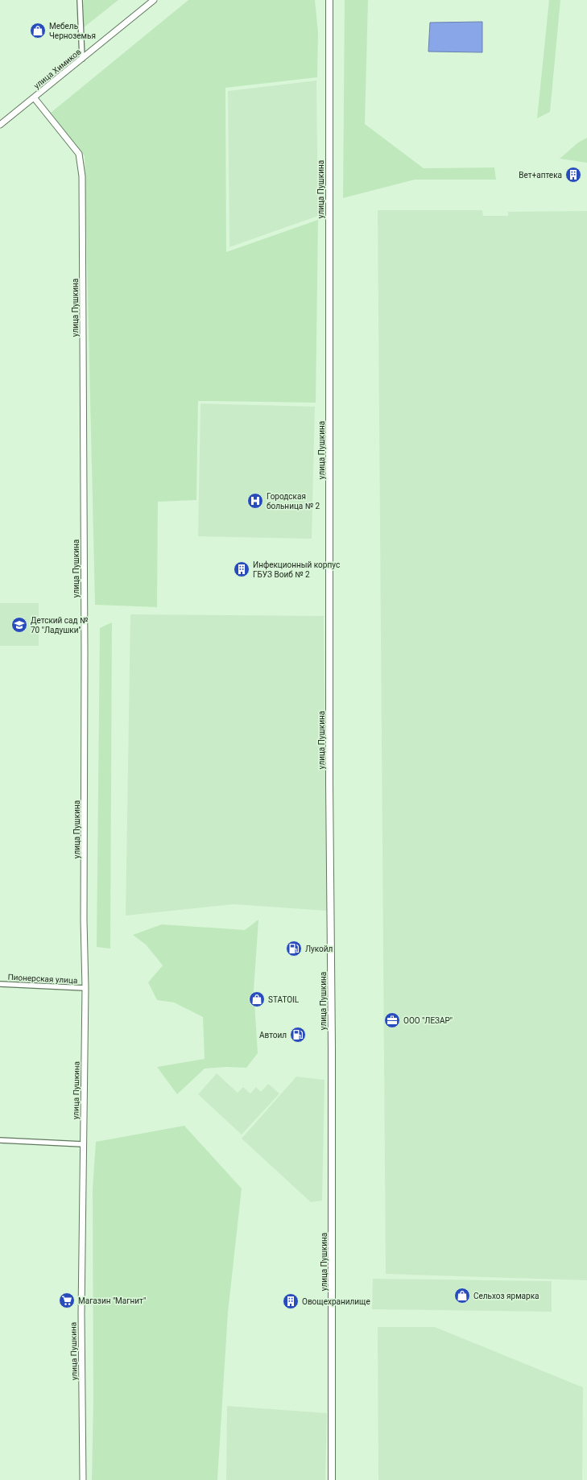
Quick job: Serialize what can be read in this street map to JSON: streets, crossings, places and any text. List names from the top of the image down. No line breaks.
{"streets":{"main road":["улица Пушкина"],"street":["улица Химиков","Пионерская улица"]},"crossings":[["улица Химиков","улица Пушкина"],["улица Пушкина","Пионерская улица"]],"places":{"shop":["Мебель Черноземья","STATOIL","Сельхоз ярмарка"],"building":["Вет+аптека","Инфекционный корпус ГБУЗ Воиб № 2","Овощехранилище"],"hospital":["Городская больница № 2"],"school or university":["Детский сад № 70 \"Ладушки\""],"fuel station":["Лукойл","Автоил"],"office":["ООО \"ЛЕЗАР\""],"supermarket":["Магазин \"Магнит\""]}}
